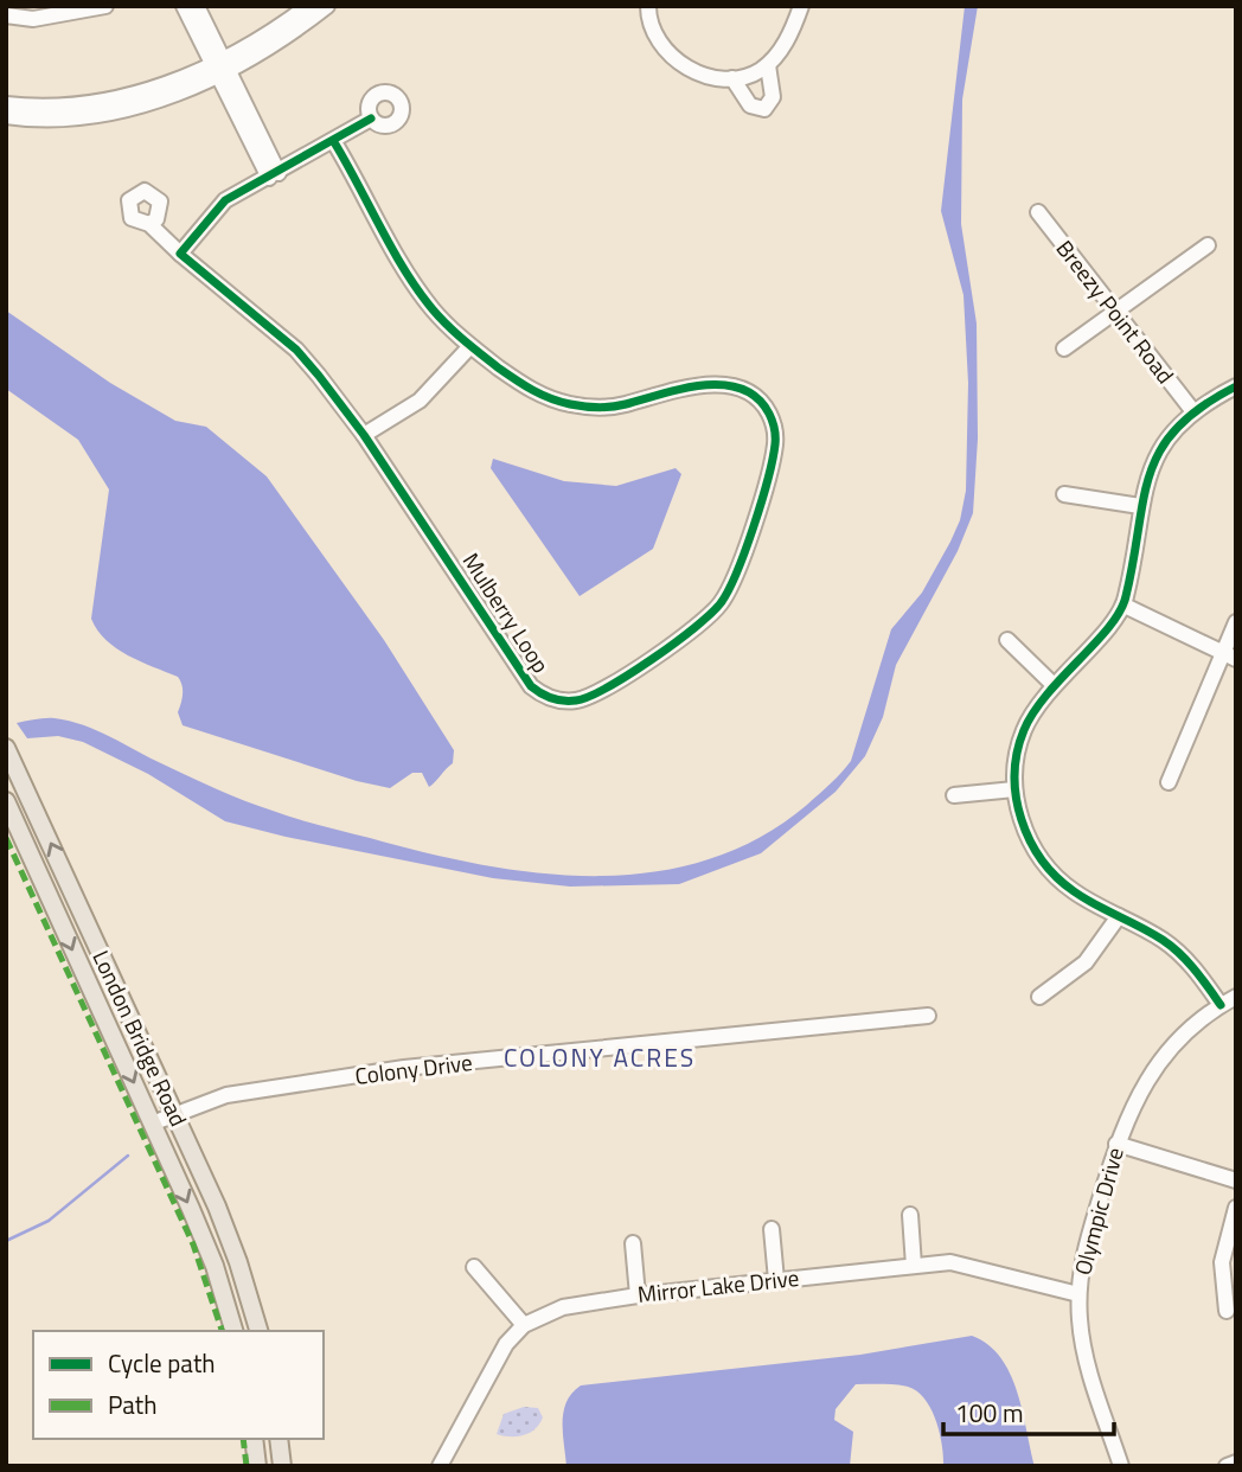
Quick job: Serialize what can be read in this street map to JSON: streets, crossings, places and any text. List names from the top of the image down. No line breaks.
{"streets":{"main road":["London Bridge Road"],"street":["Breezy Point Road","Mulberry Loop","Colony Drive","Olympic Drive","Mirror Lake Drive"]},"crossings":[["London Bridge Road","Colony Drive"],["Olympic Drive","Mirror Lake Drive"]],"districts":["COLONY ACRES"],"legend":["Cycle path","Path"],"scale_bar":"100 m"}
